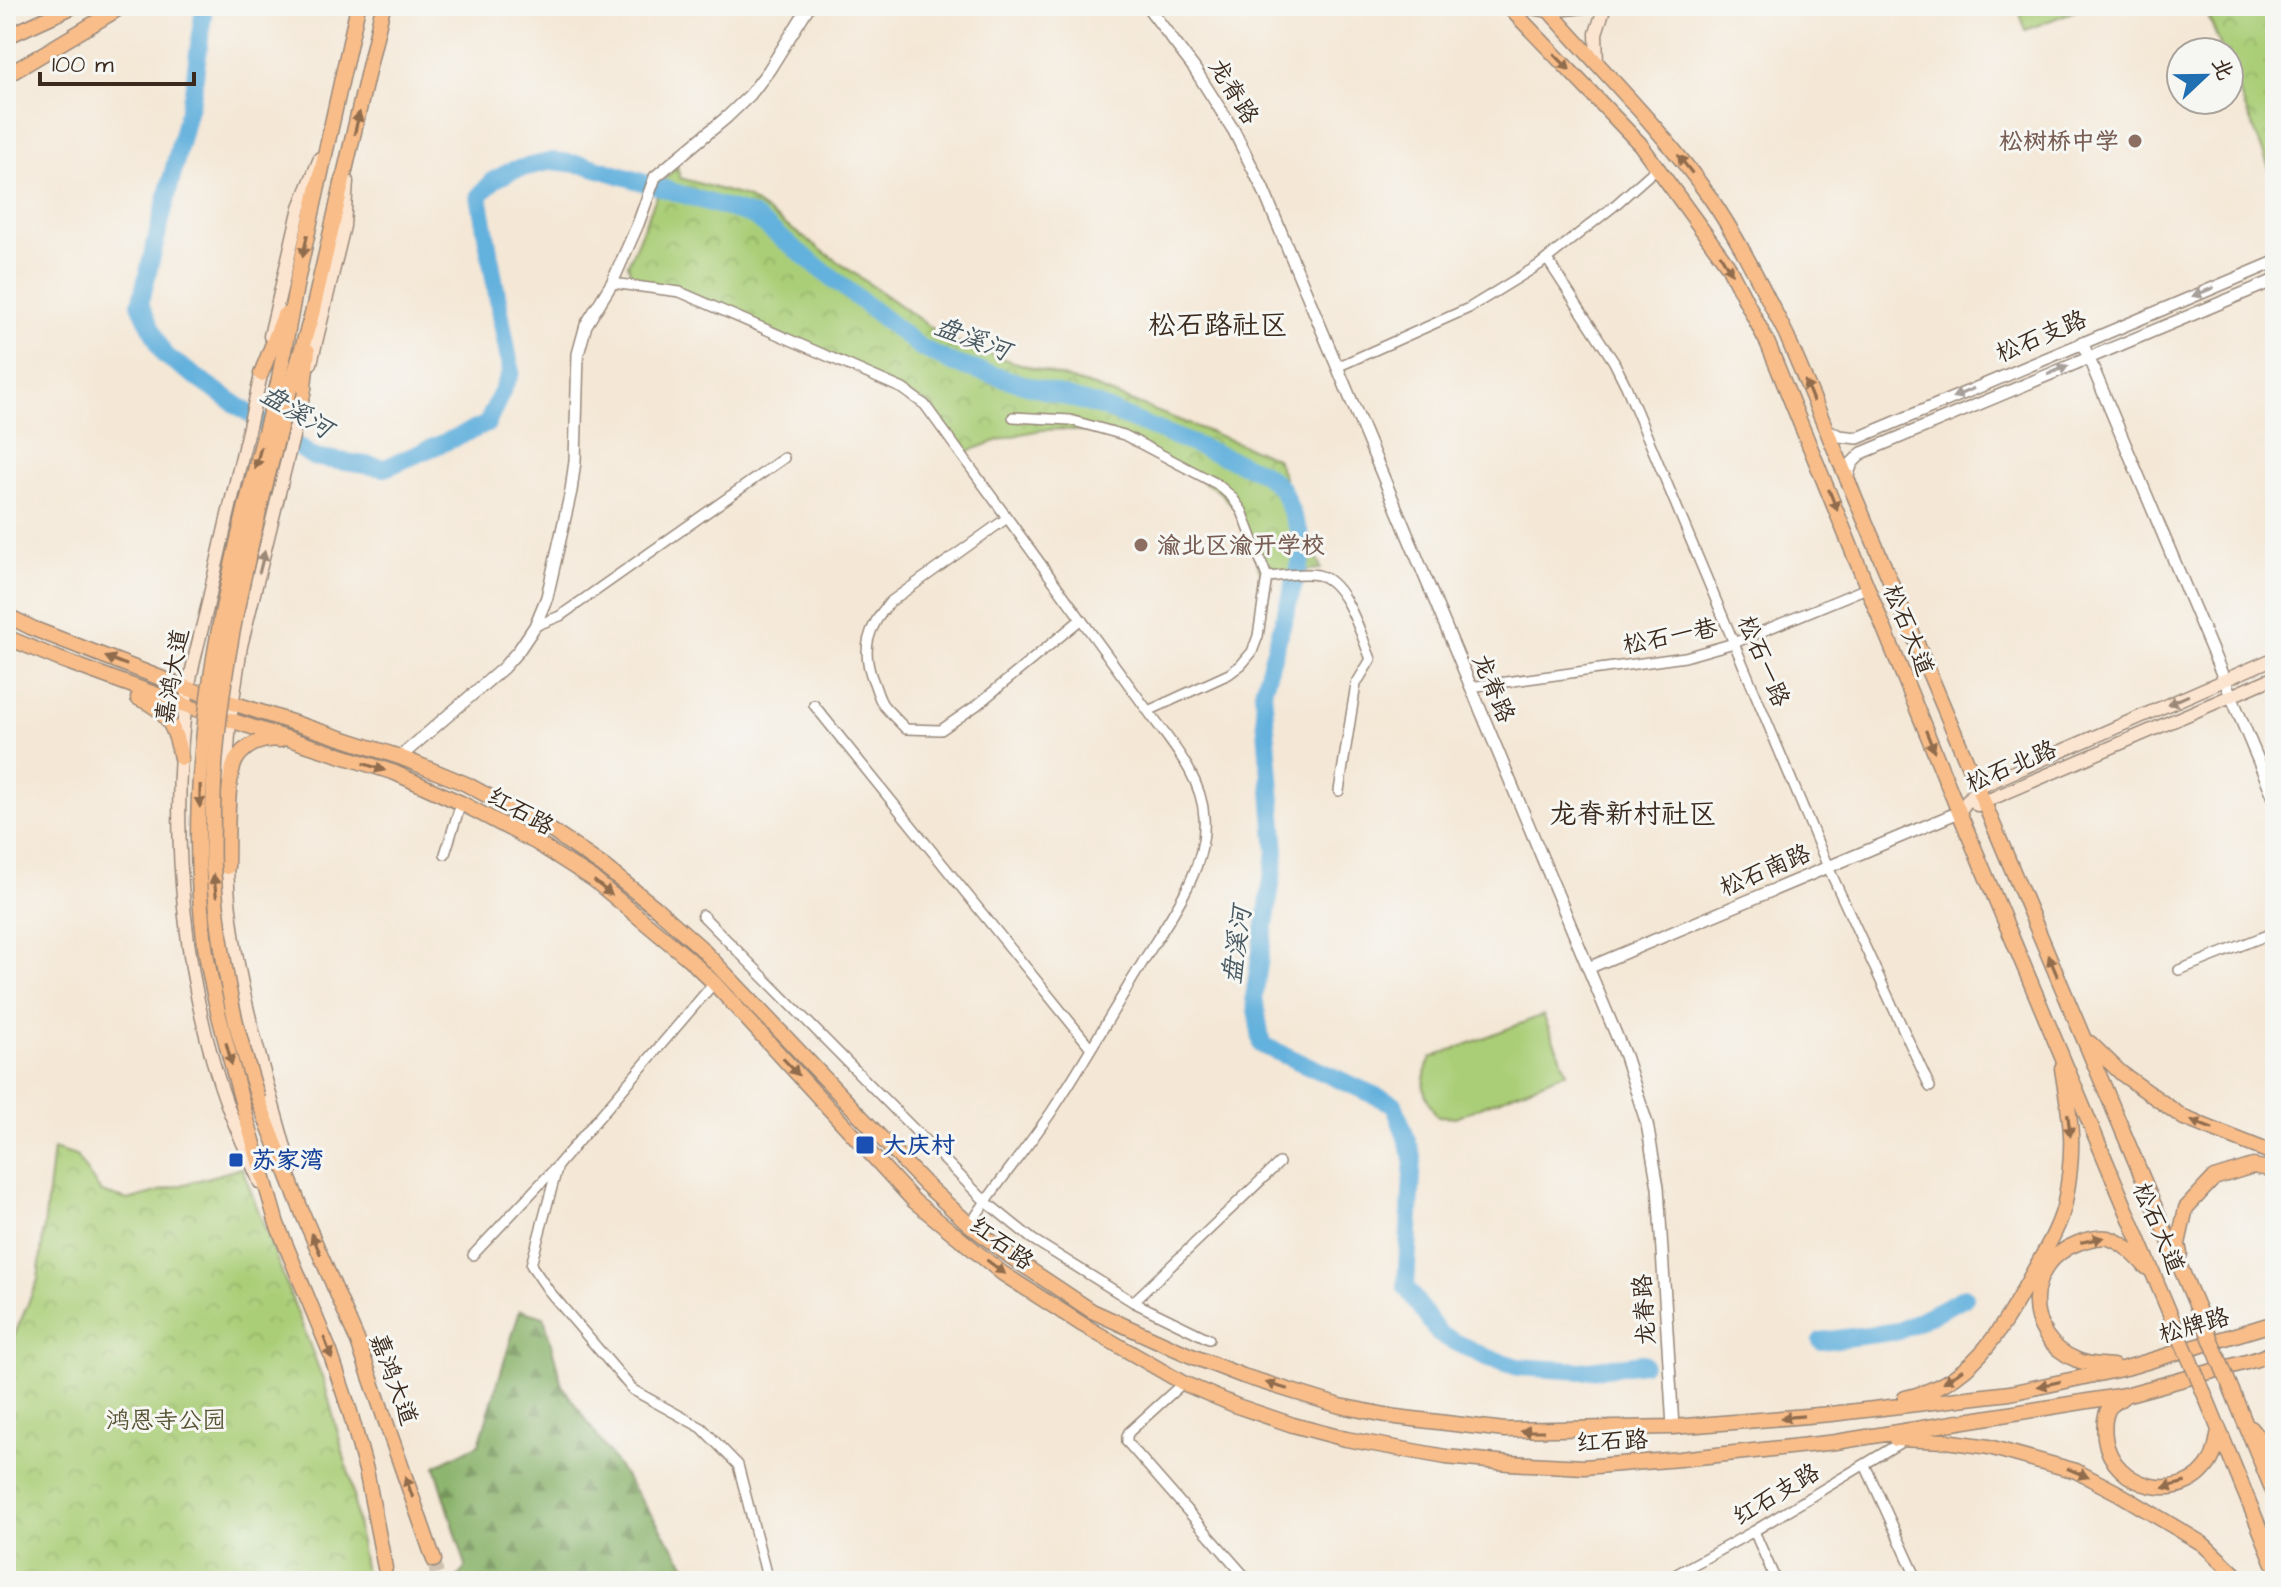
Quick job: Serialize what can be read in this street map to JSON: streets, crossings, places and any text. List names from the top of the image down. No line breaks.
{"streets":{"main road":["松石大道","嘉鸿大道","松石北路","红石路","松牌路"],"street":["龙脊路","松石支路","松石一巷","松石一路","松石南路","红石支路"]},"crossings":[["龙脊路","松石一巷"],["龙脊路","红石路"],["龙脊路","松石南路"],["松石支路","松石大道"],["松石大道","松石一巷"],["松石大道","松石北路"],["松石大道","松石南路"],["松石一巷","松石一路"],["松石一路","松石南路"],["嘉鸿大道","红石路"],["松石北路","松石南路"],["红石路","松牌路"]],"districts":["松石路社区","龙脊新村社区"],"water":["盘溪河"],"parks":["鸿恩寺公园"],"places":{"other":["松树桥中学","渝北区渝开学校"],"transit":["大庆村","苏家湾"]},"scale_bar":"100 m","north":"right"}
